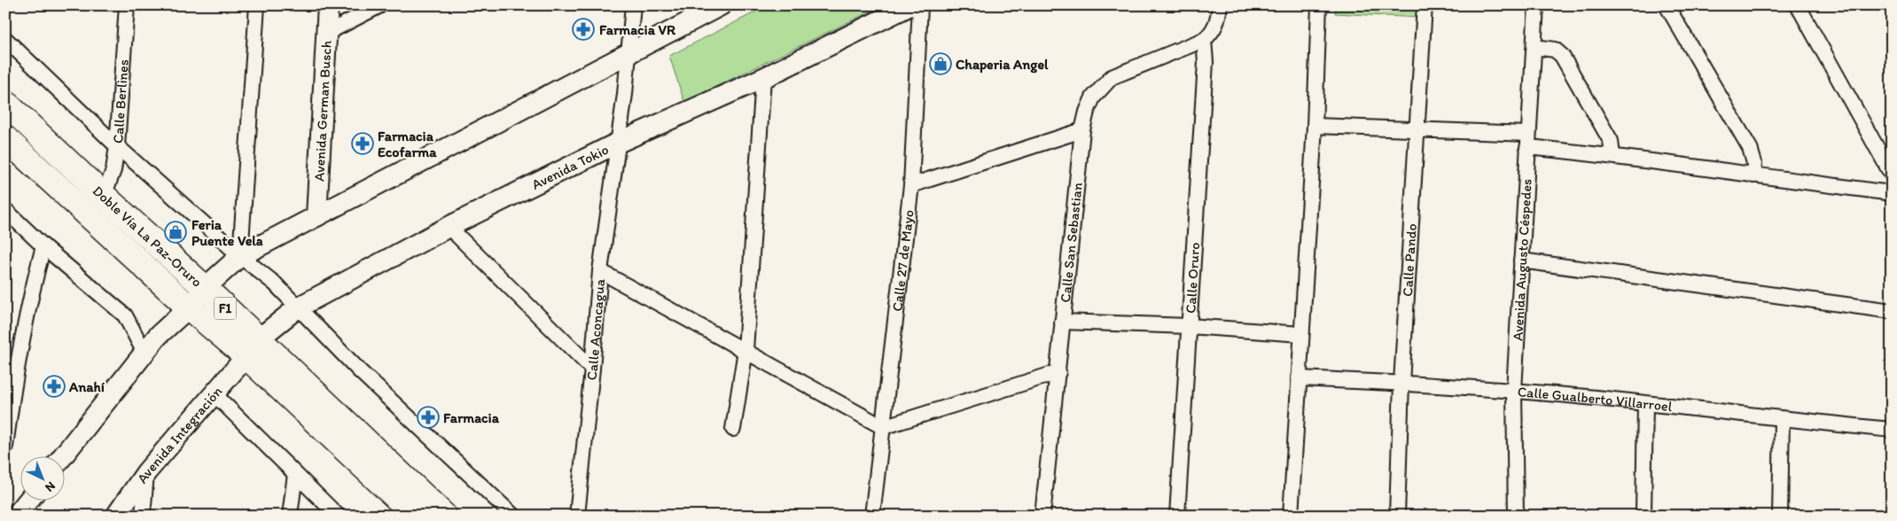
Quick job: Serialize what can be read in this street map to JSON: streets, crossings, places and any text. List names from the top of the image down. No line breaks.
{"streets":{"highway":["Doble Vía La Paz-Oruro","F1"],"street":["Calle Berlines","Avenida German Busch","Avenida Tokio","Calle San Sebastian","Calle Pando","Avenida Augusto Céspedes","Calle 27 de Mayo","Calle Oruro","Calle Aconcagua","Calle Gualberto Villarroel","Avenida Integración"]},"crossings":[["Calle Berlines","Doble Vía La Paz-Oruro"],["Avenida Tokio","Doble Vía La Paz-Oruro"],["Avenida Tokio","Calle Aconcagua"],["Avenida Tokio","Avenida Integración"],["Doble Vía La Paz-Oruro","Avenida Integración"],["Calle San Sebastian","Calle Oruro"],["Calle Pando","Calle Gualberto Villarroel"],["Avenida Augusto Céspedes","Calle Gualberto Villarroel"]],"places":{"pharmacy":["Farmacia VR","Farmacia Ecofarma","Anahí","Farmacia"],"shop":["Chaperia Angel","Feria Puente Vela"]},"north":"bottom right"}
